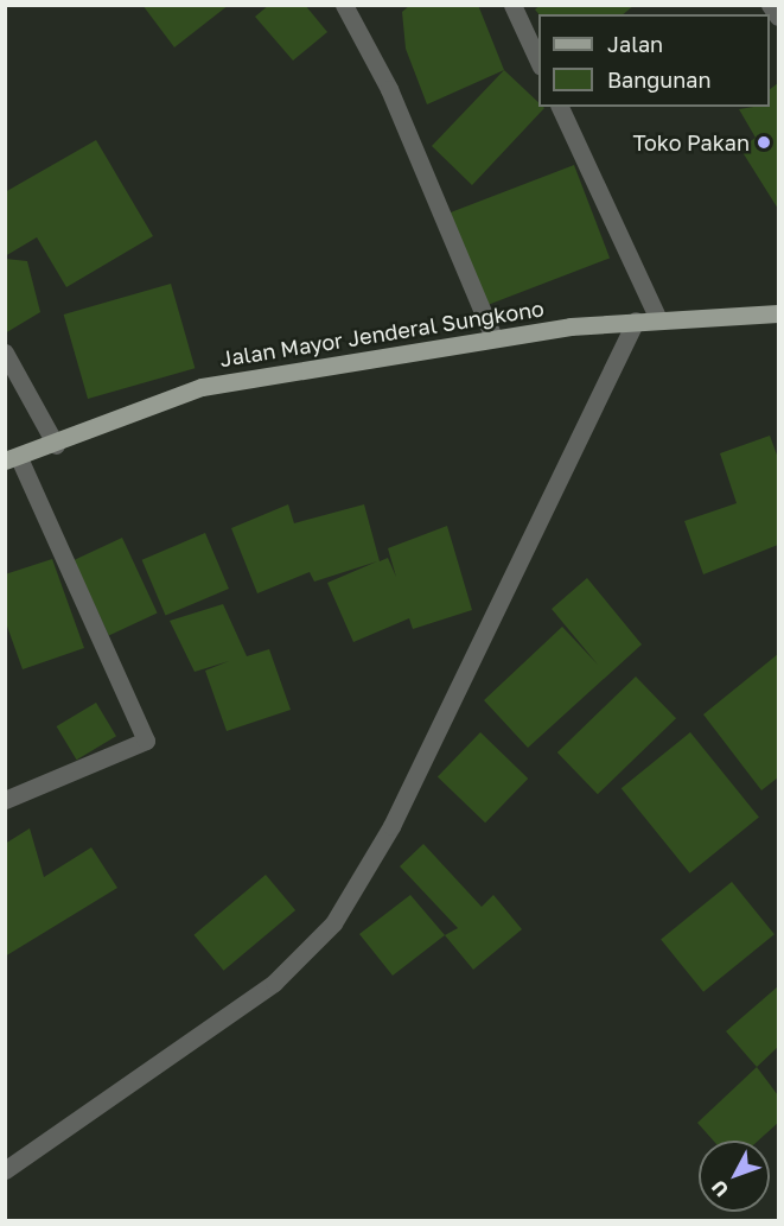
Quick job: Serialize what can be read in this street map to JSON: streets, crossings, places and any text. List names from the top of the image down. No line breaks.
{"streets":{"main road":["Jalan Mayor Jenderal Sungkono"]},"places":["Toko Pakan"],"legend":["Jalan","Bangunan"],"north":"bottom left"}
